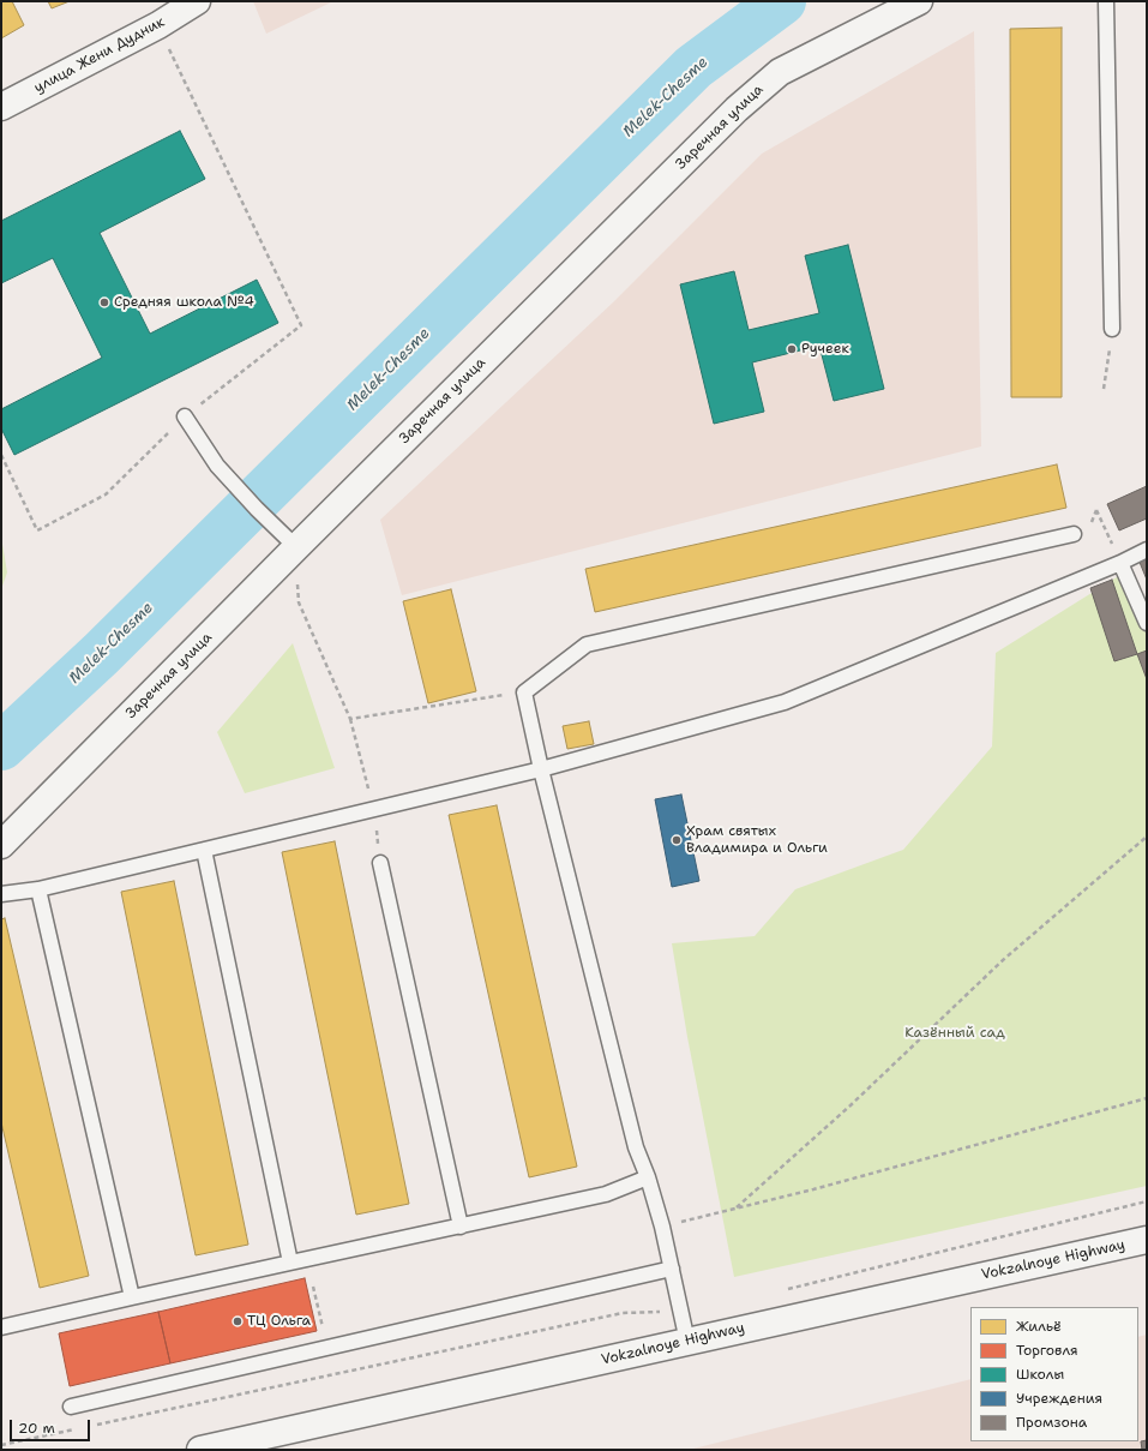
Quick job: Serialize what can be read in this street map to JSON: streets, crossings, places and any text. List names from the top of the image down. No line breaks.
{"streets":{"street":["улица Жени Дудник","Заречная улица","Vokzalnoye Highway"]},"water":["Melek-Chesme"],"parks":["Казённый сад"],"places":["Средняя школа №4","Ручеек","Храм святых Владимира и Ольги","ТЦ Ольга"],"legend":["Жильё","Торговля","Школы","Учреждения","Промзона"],"scale_bar":"20 m"}
